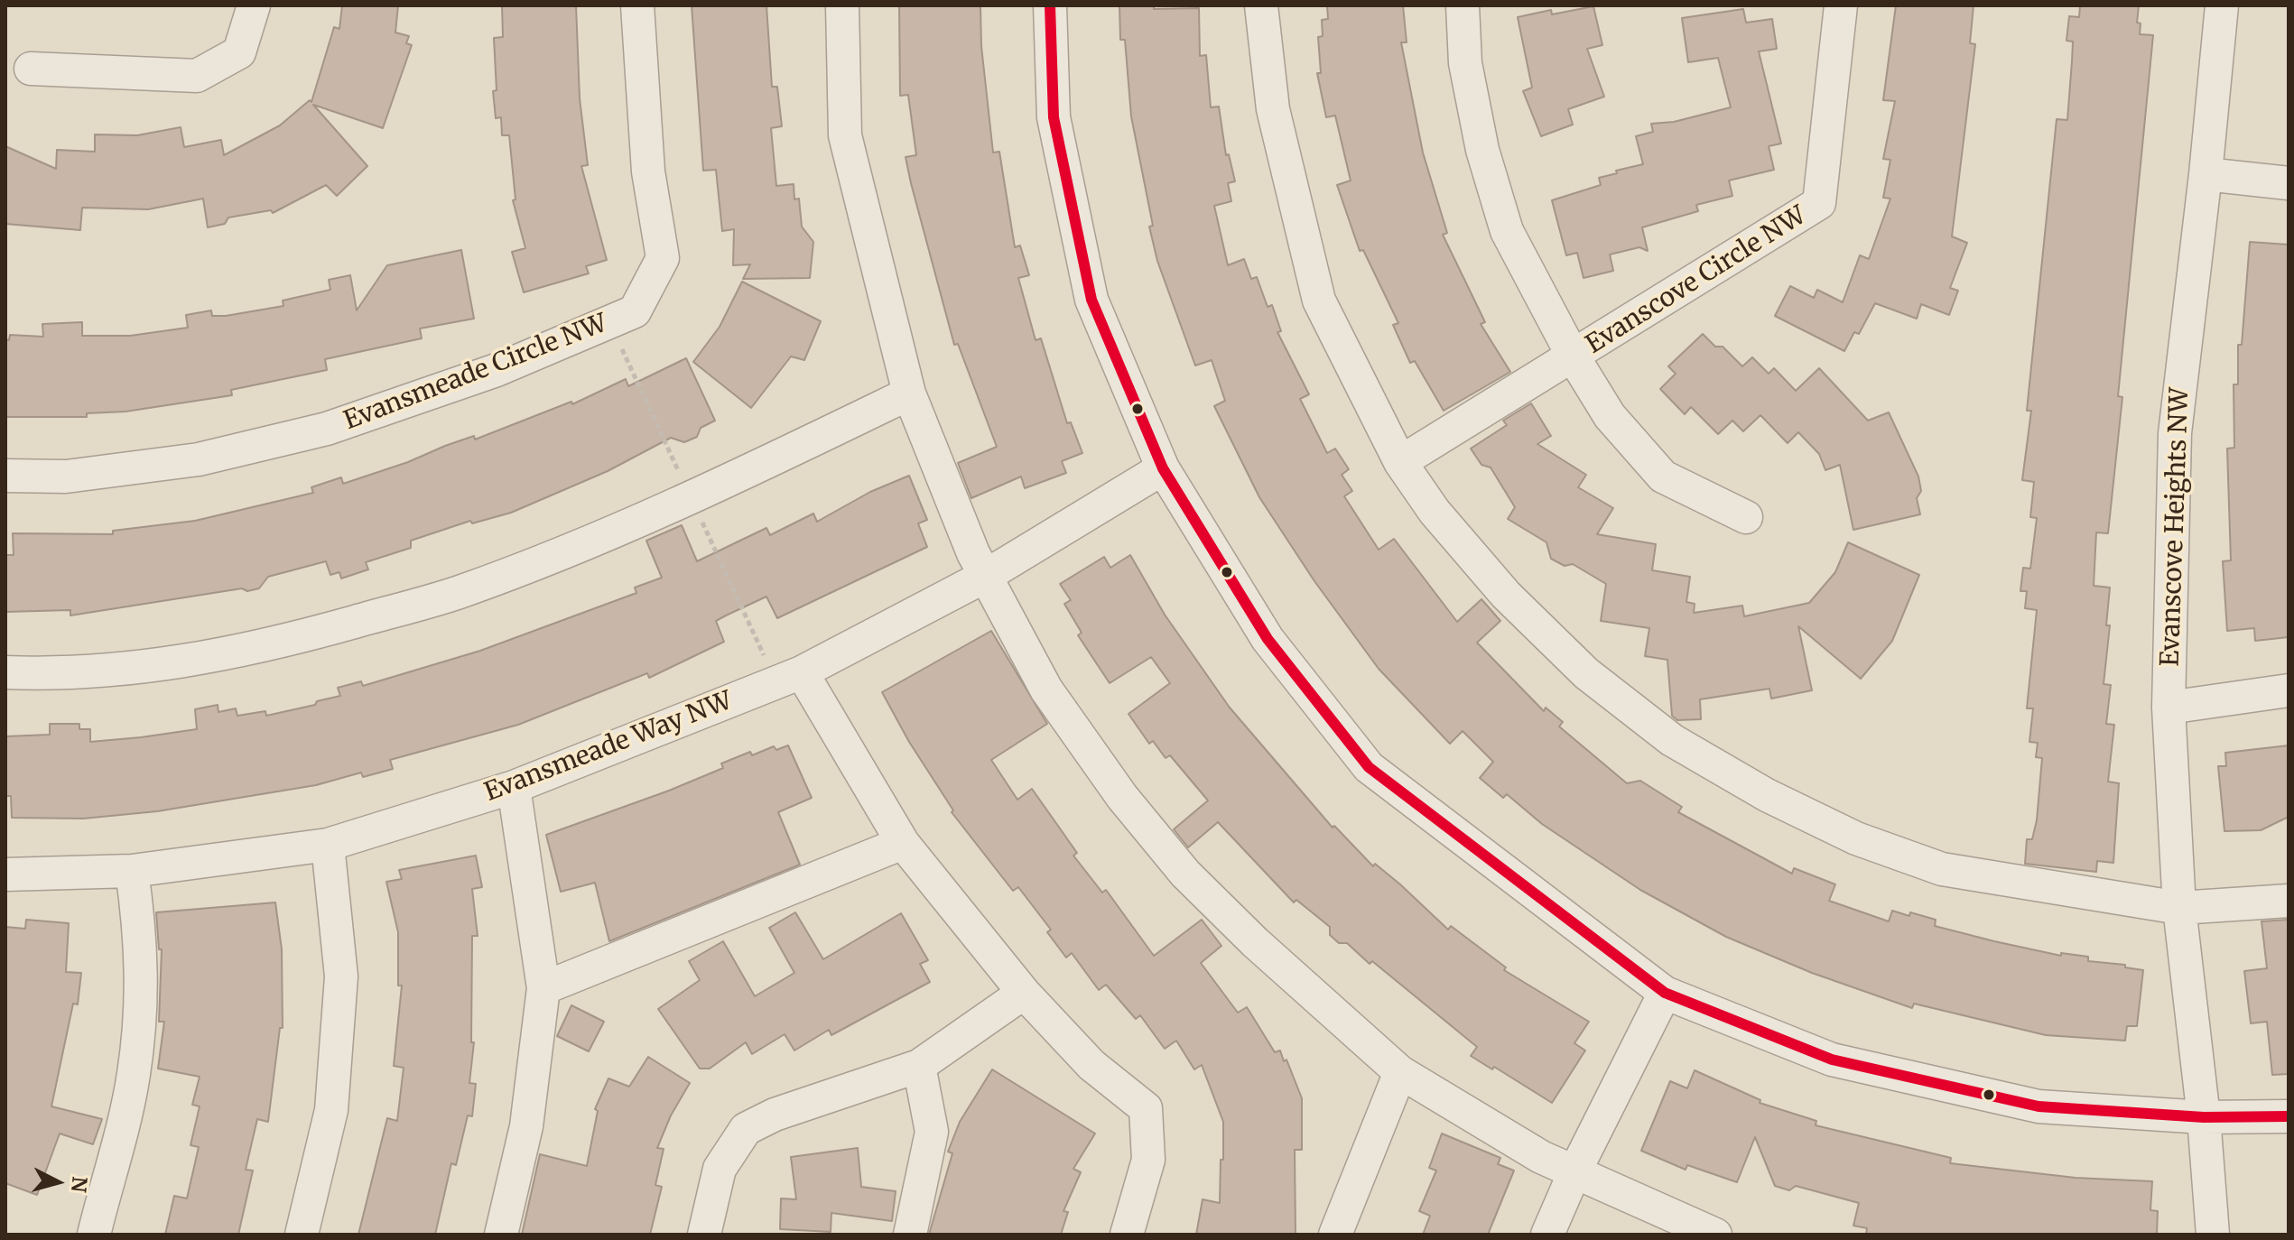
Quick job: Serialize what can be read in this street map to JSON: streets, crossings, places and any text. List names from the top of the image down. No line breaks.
{"streets":{"street":["Evanscove Circle NW","Evansmeade Circle NW","Evanscove Heights NW","Evansmeade Way NW"]},"north":"right"}
